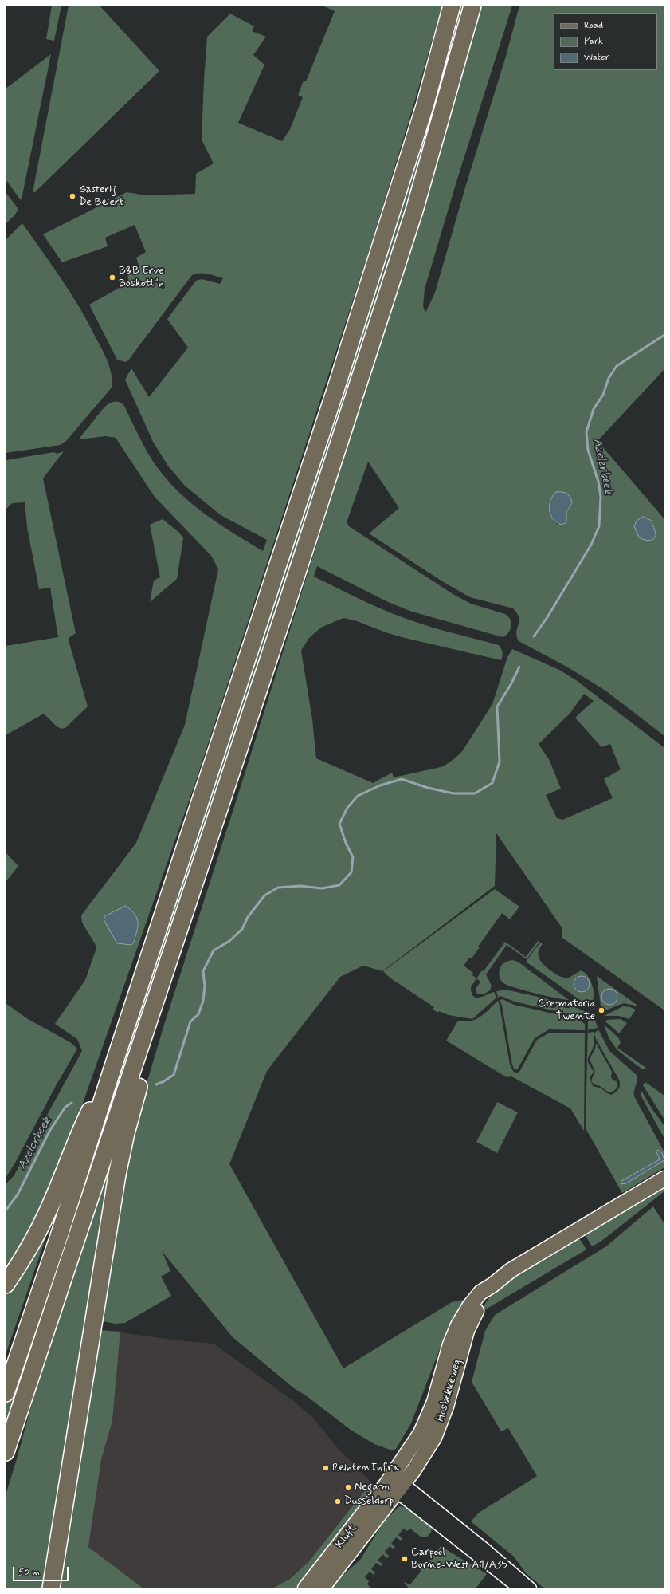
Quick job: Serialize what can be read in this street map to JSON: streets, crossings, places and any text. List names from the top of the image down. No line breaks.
{"streets":{"main road":["Hosbekkeweg","Kluft"]},"crossings":[["Hosbekkeweg","Kluft"]],"water":["Azelerbeek"],"places":["Gasterij De Beiert","B&B Erve Boskott'n","Crematoria Twente","ReintenInfra","Negam","Dusseldorp","Carpool Borne-West A1/A35"],"legend":["Road","Park","Water"],"scale_bar":"50 m"}
